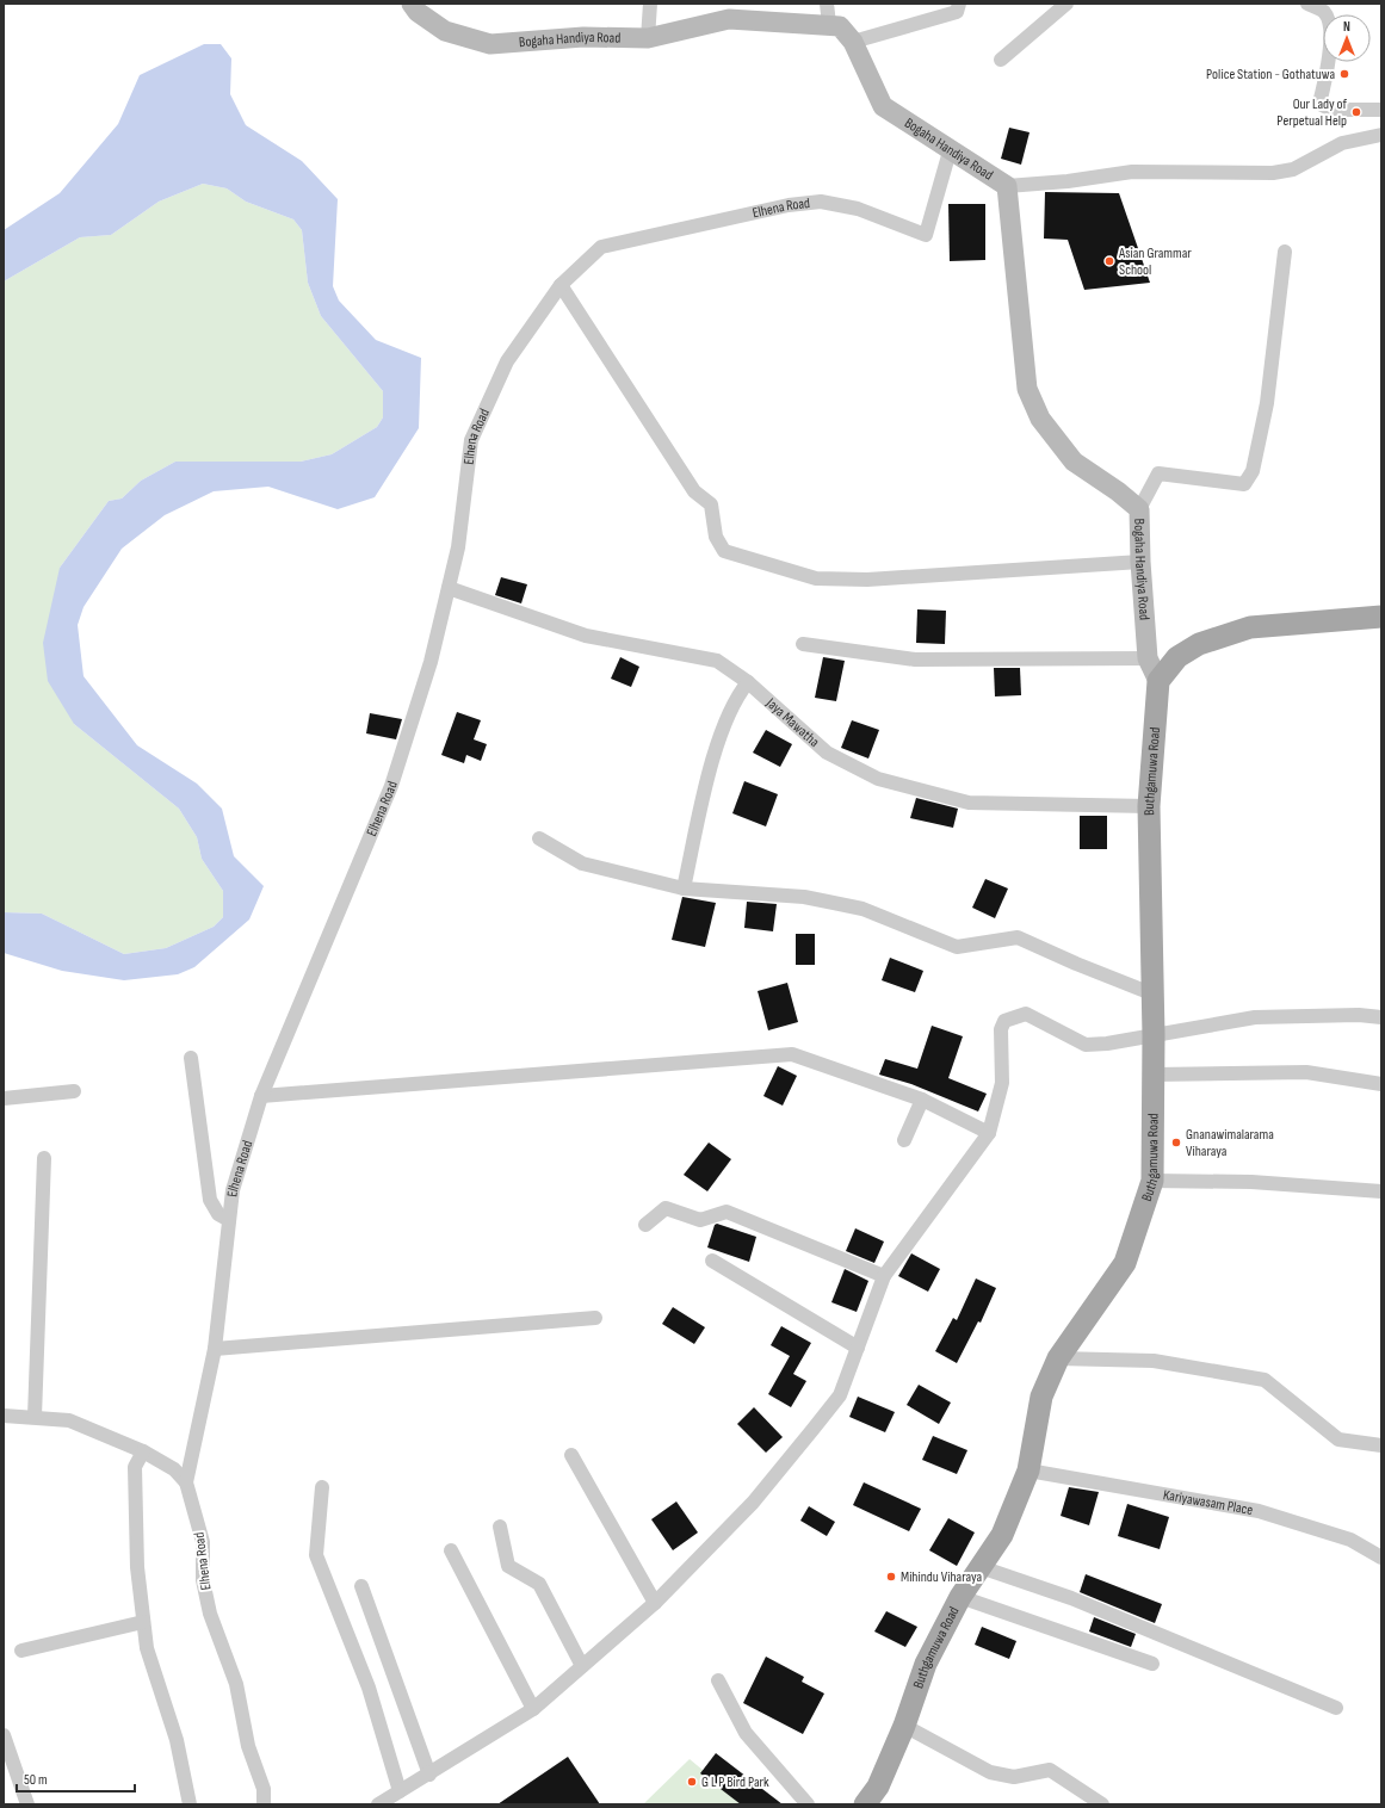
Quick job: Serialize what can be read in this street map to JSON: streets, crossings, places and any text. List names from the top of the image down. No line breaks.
{"streets":{"main road":["Buthgamuwa Road"],"street":["Bogaha Handiya Road","Elhena Road","Jaya Mawatha","Kariyawasam Place"]},"crossings":[["Bogaha Handiya Road","Elhena Road"],["Bogaha Handiya Road","Buthgamuwa Road"],["Elhena Road","Jaya Mawatha"],["Jaya Mawatha","Buthgamuwa Road"],["Buthgamuwa Road","Kariyawasam Place"]],"places":["Police Station - Gothatuwa","Our Lady of Perpetual Help","Asian Grammar School","Gnanawimalarama Viharaya","Mihindu Viharaya","G L P Bird Park"],"scale_bar":"50 m","north":"top"}
